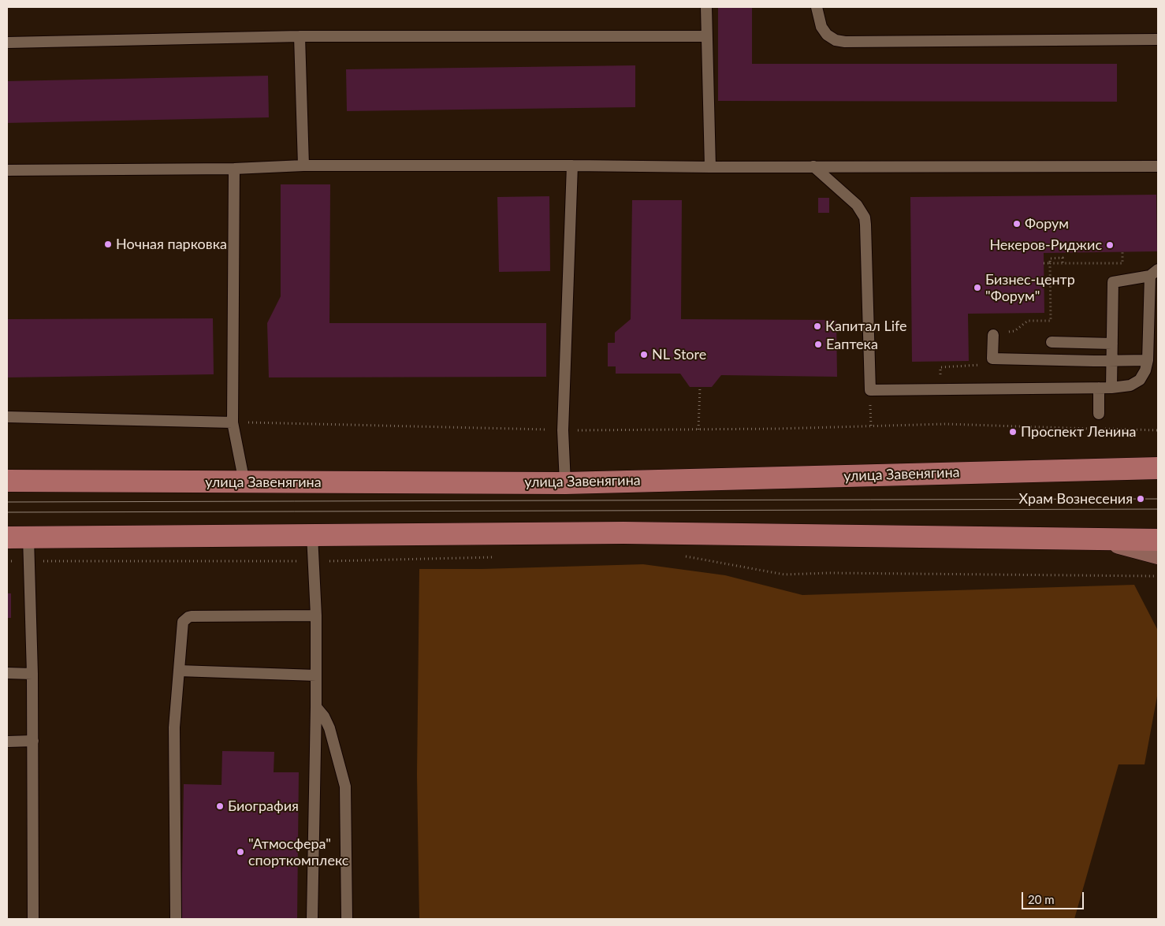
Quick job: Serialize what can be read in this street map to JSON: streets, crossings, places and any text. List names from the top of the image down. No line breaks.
{"streets":{"main road":["улица Завенягина"]},"places":["Форум","Ночная парковка","Некеров-Риджис","Бизнес-центр \"Форум\"","Капитал Life","Еаптека","NL Store","Проспект Ленина","Храм Вознесения","Биография","\"Атмосфера\" спорткомплекс"],"scale_bar":"20 m"}
